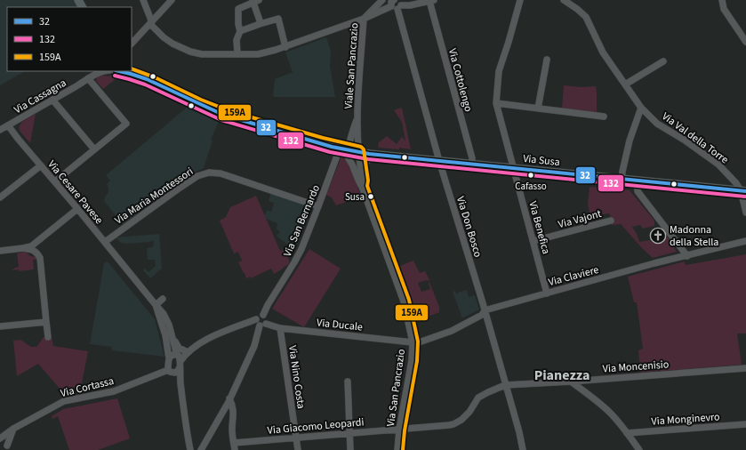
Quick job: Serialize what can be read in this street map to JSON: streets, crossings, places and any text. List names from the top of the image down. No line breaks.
{"streets":{"main road":["Via Susa"],"street":["Viale San Pancrazio","Via Cottolengo","Via Cassagna","Via Val della Torre","Via Cesare Pavese","Via Maria Montessori","Via Vajont","Via San Bernardo","Via Don Bosco","Via Benefica","Via Claviere","Via Ducale","Via Moncenisio","Via Nino Costa","Via Cortassa","Via San Pancrazio","Via Monginevro","Via Giacomo Leopardi"]},"crossings":[["Viale San Pancrazio","Via Susa"],["Viale San Pancrazio","Via San Bernardo"],["Viale San Pancrazio","Via San Pancrazio"],["Via Cottolengo","Via Susa"],["Via Cassagna","Via Cesare Pavese"],["Via Val della Torre","Via Susa"],["Via Susa","Via San Bernardo"],["Via Susa","Via Don Bosco"],["Via Susa","Via Benefica"],["Via Cesare Pavese","Via Maria Montessori"],["Via Cesare Pavese","Via Cortassa"],["Via Maria Montessori","Via San Bernardo"],["Via Vajont","Via Benefica"],["Via San Bernardo","Via Ducale"],["Via Don Bosco","Via Claviere"],["Via Don Bosco","Via Moncenisio"],["Via Don Bosco","Via Giacomo Leopardi"],["Via Benefica","Via Claviere"],["Via Claviere","Via Ducale"],["Via Claviere","Via San Pancrazio"],["Via Ducale","Via Nino Costa"],["Via Ducale","Via San Pancrazio"],["Via Moncenisio","Via Giacomo Leopardi"],["Via Nino Costa","Via Giacomo Leopardi"],["Via San Pancrazio","Via Giacomo Leopardi"]],"districts":["Pianezza"],"places":{"other":["Cafasso","Susa"],"church":["Madonna della Stella"]},"lines":["transit line 159A","transit line 32","transit line 132"],"legend":["32","132","159A"]}
